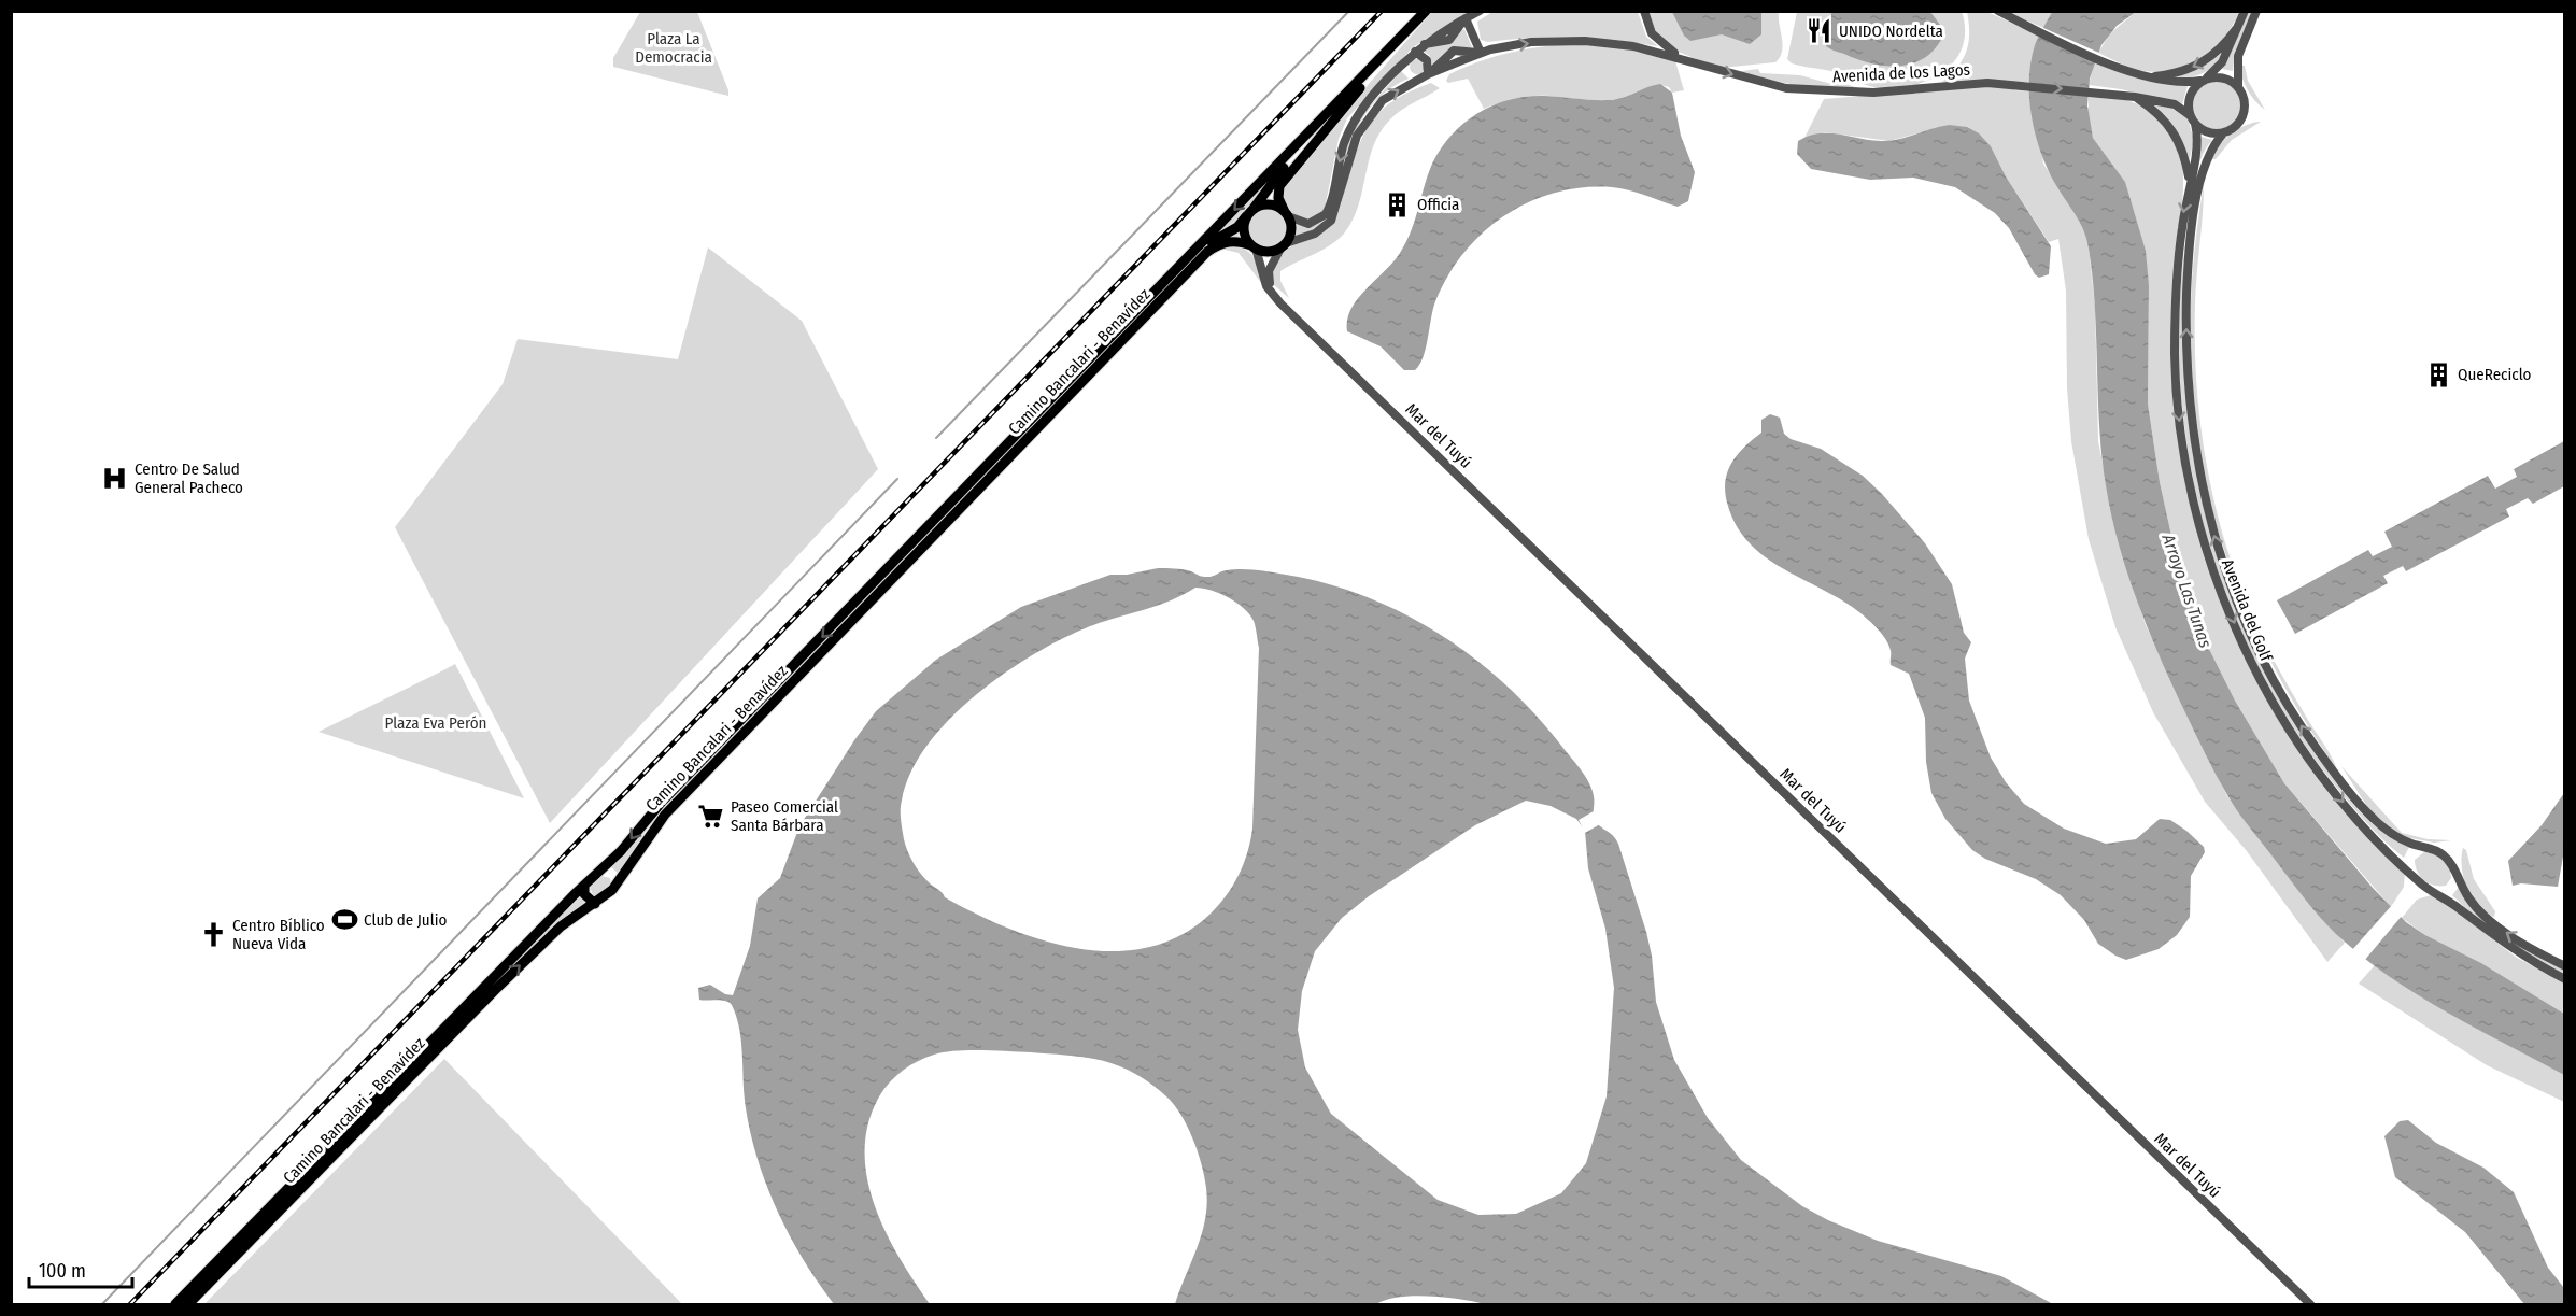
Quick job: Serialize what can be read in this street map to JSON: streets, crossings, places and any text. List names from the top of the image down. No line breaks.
{"streets":{"main road":["Camino Bancalari - Benavídez"],"street":["Avenida de los Lagos","Mar del Tuyú","Avenida del Golf"]},"crossings":[["Avenida de los Lagos","Avenida del Golf"]],"one_way":["Avenida de los Lagos"],"water":["Arroyo Las Tunas"],"parks":["Plaza La Democracia","Plaza Eva Perón"],"places":{"restaurant":["UNIDO Nordelta"],"building":["Officia","QueReciclo"],"hospital":["Centro De Salud General Pacheco"],"supermarket":["Paseo Comercial Santa Bárbara"],"sports":["Club de Julio"],"church":["Centro Bíblico Nueva Vida"]},"scale_bar":"100 m"}
